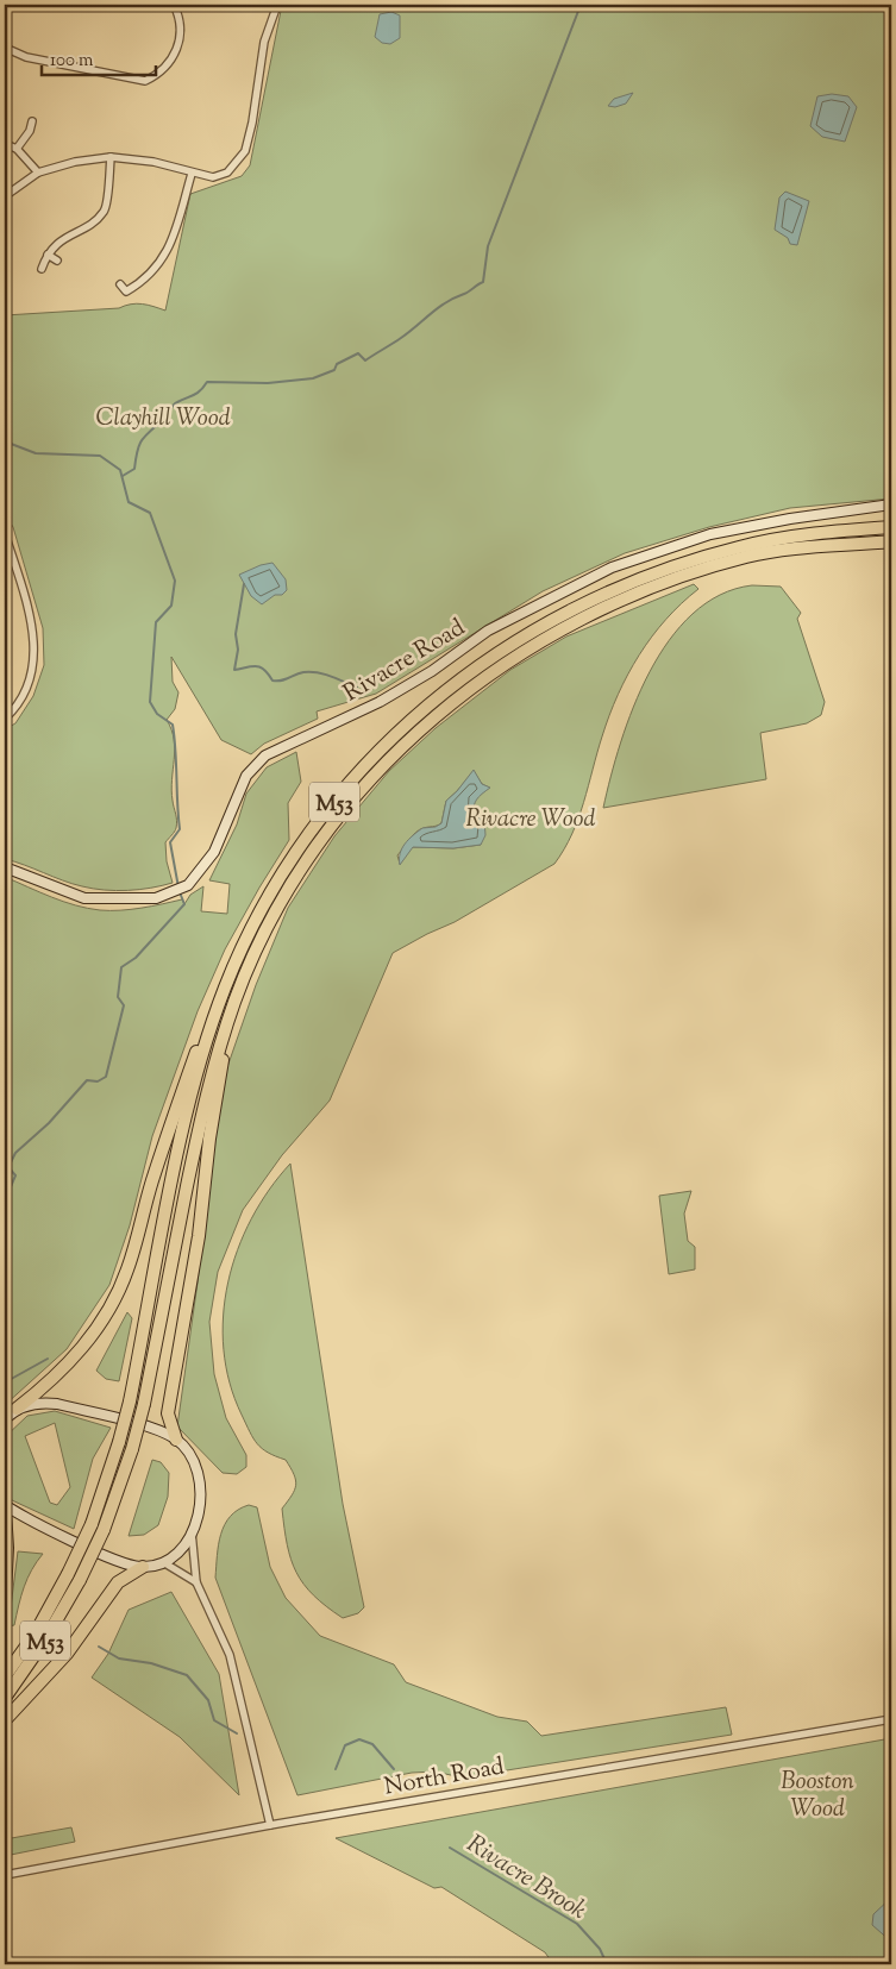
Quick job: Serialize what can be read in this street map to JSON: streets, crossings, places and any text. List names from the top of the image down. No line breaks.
{"streets":{"highway":["M53"],"main road":["Rivacre Road"],"street":["North Road"]},"water":["Rivacre Brook"],"parks":["Clayhill Wood","Rivacre Wood","Booston Wood"],"scale_bar":"100 m"}
